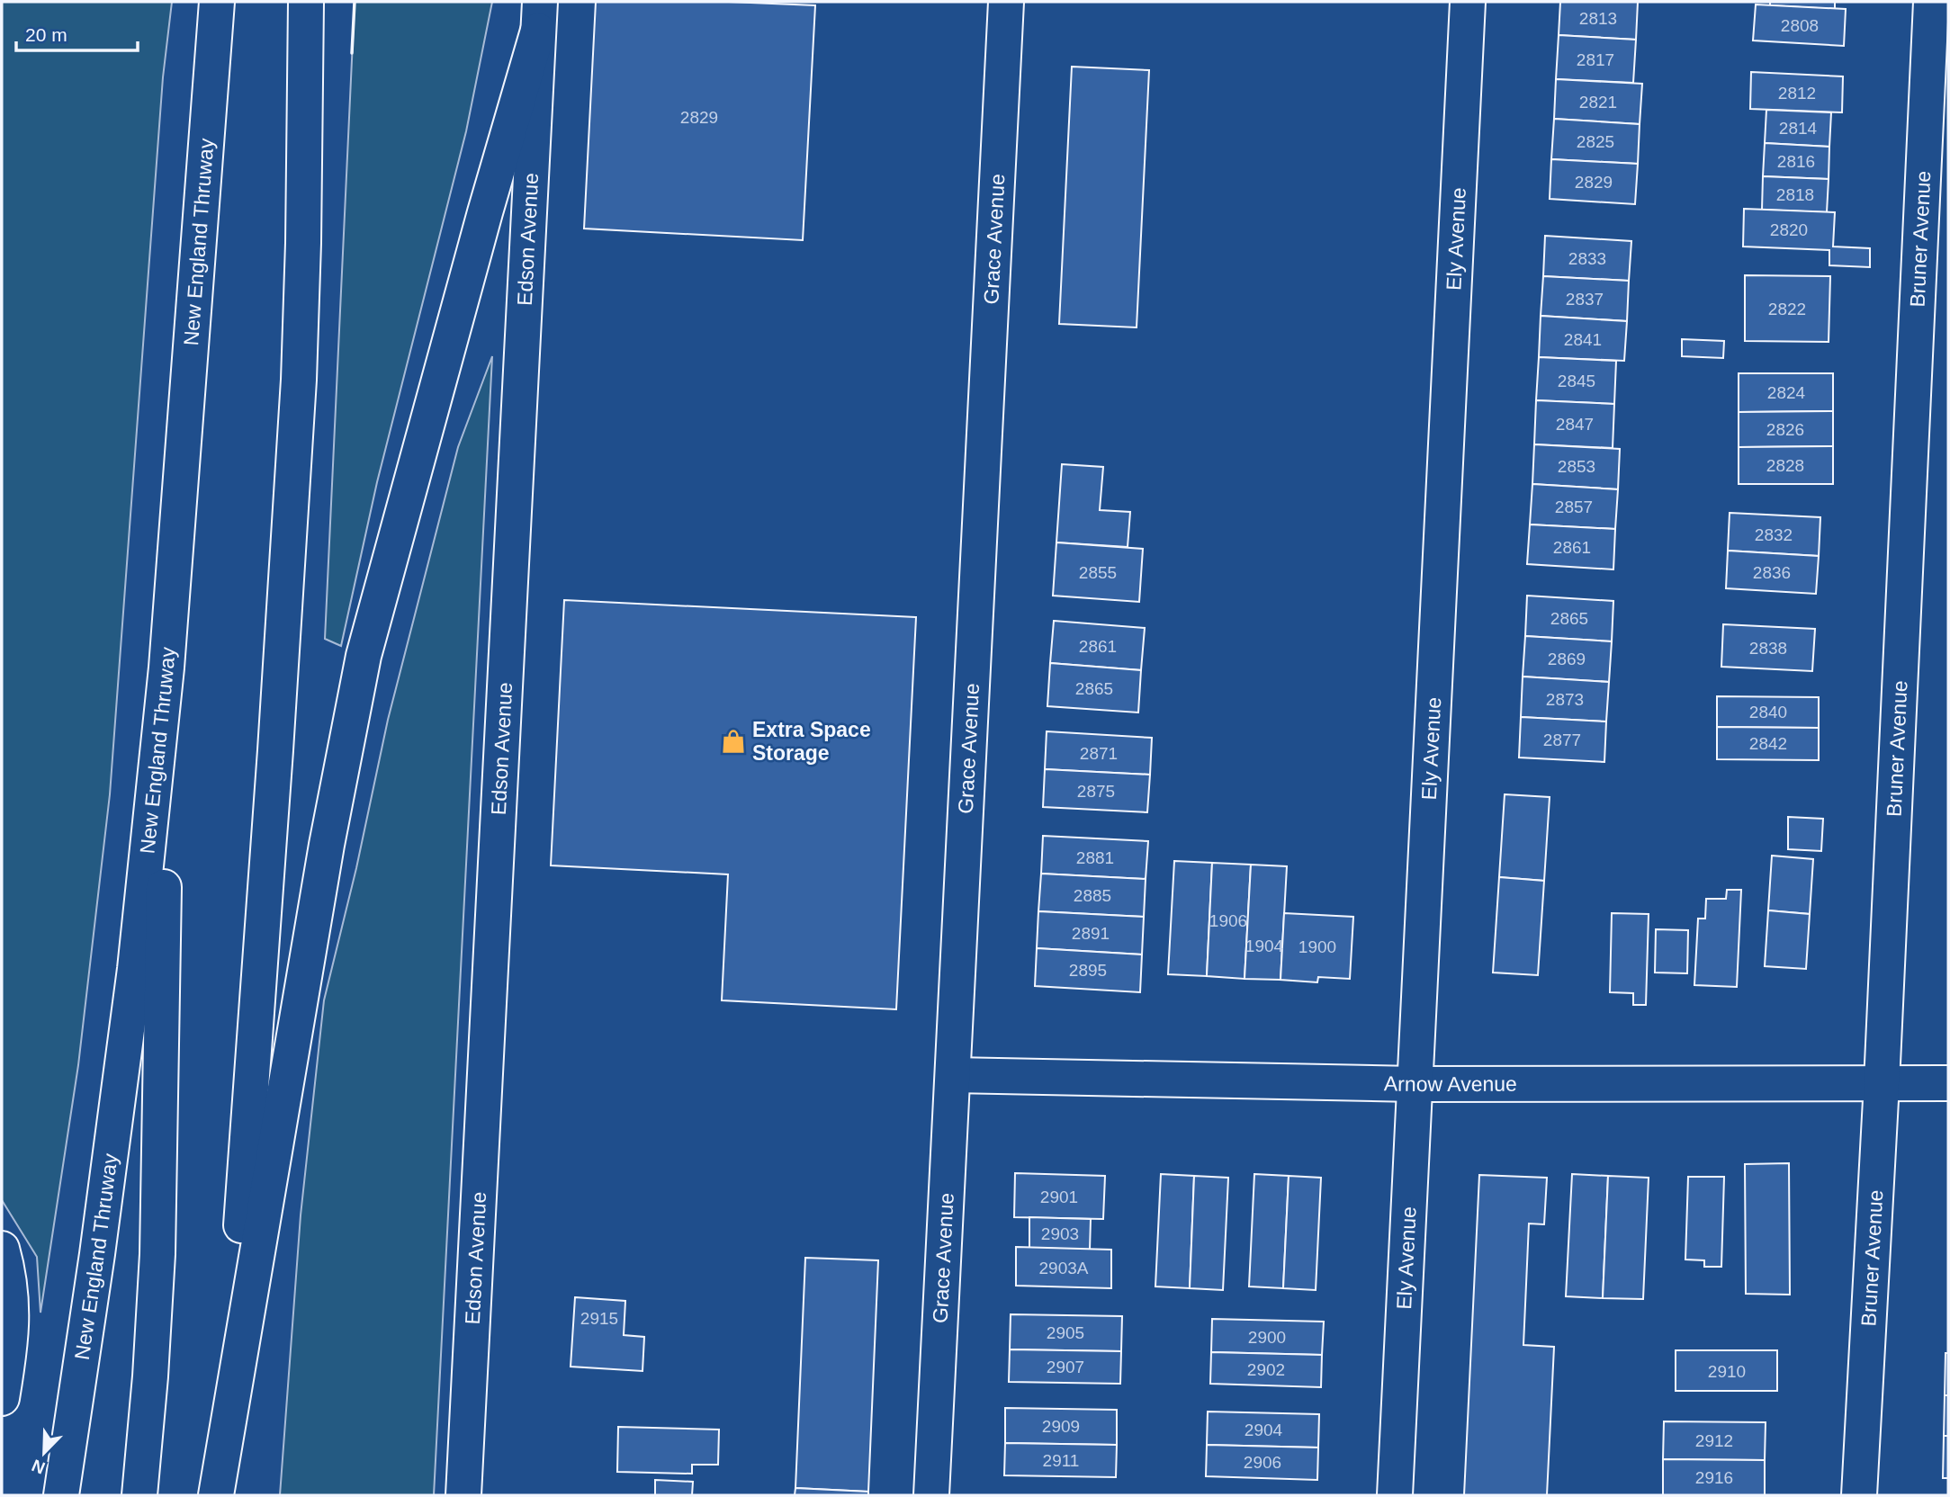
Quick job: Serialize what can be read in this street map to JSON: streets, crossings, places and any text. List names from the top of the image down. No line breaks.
{"streets":{"main road":["Edson Avenue","Grace Avenue","Ely Avenue","Bruner Avenue","New England Thruway","Arnow Avenue"]},"crossings":[["Grace Avenue","Arnow Avenue"],["Ely Avenue","Arnow Avenue"],["Bruner Avenue","Arnow Avenue"]],"places":{"shop":["Extra Space Storage"]},"house_numbers":["2813","2808","2817","2812","2821","2829","2814","2825","2816","2829","2818","2820","2833","2837","2822","2841","2845","2824","2847","2826","2828","2853","2857","2832","2861","2855","2836","2865","2861","2838","2869","2865","2873","2840","2877","2842","2871","2875","2881","2885","1906","2891","1904","1900","2895","2901","2903","2903A","2915","2905","2900","2907","2902","2910","2909","2904","2912","2911","2906","2916"],"scale_bar":"20 m","north":"bottom left"}
